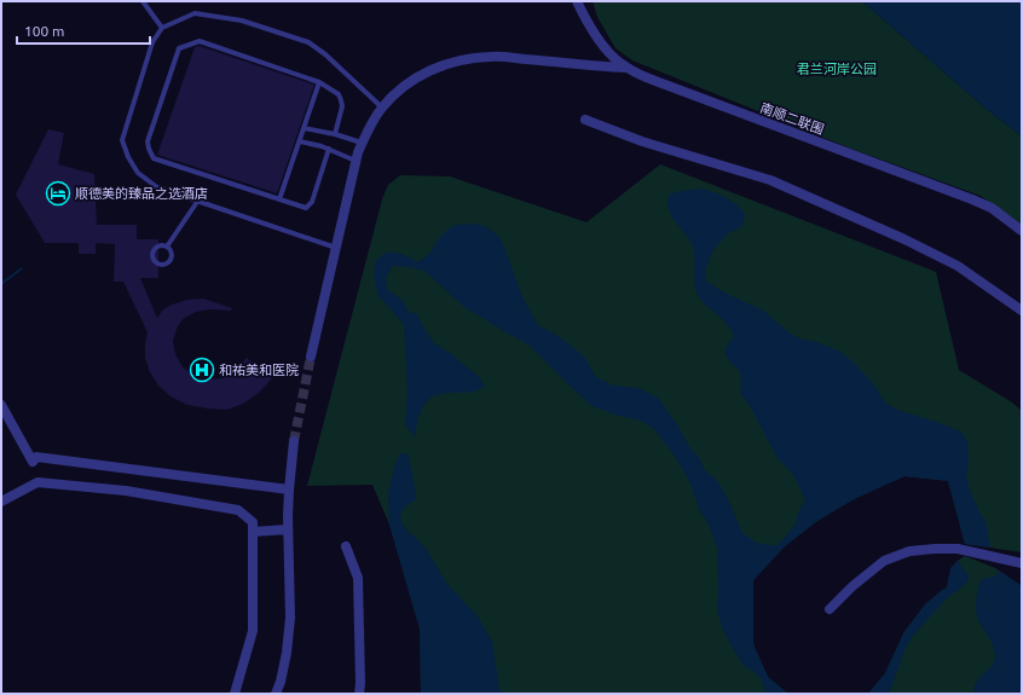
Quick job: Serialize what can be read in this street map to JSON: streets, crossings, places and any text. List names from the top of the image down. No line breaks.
{"streets":{"street":["南顺二联围"]},"parks":["君兰河岸公园"],"places":{"hotel":["顺德美的臻品之选酒店"],"hospital":["和祐美和医院"]},"scale_bar":"100 m"}
